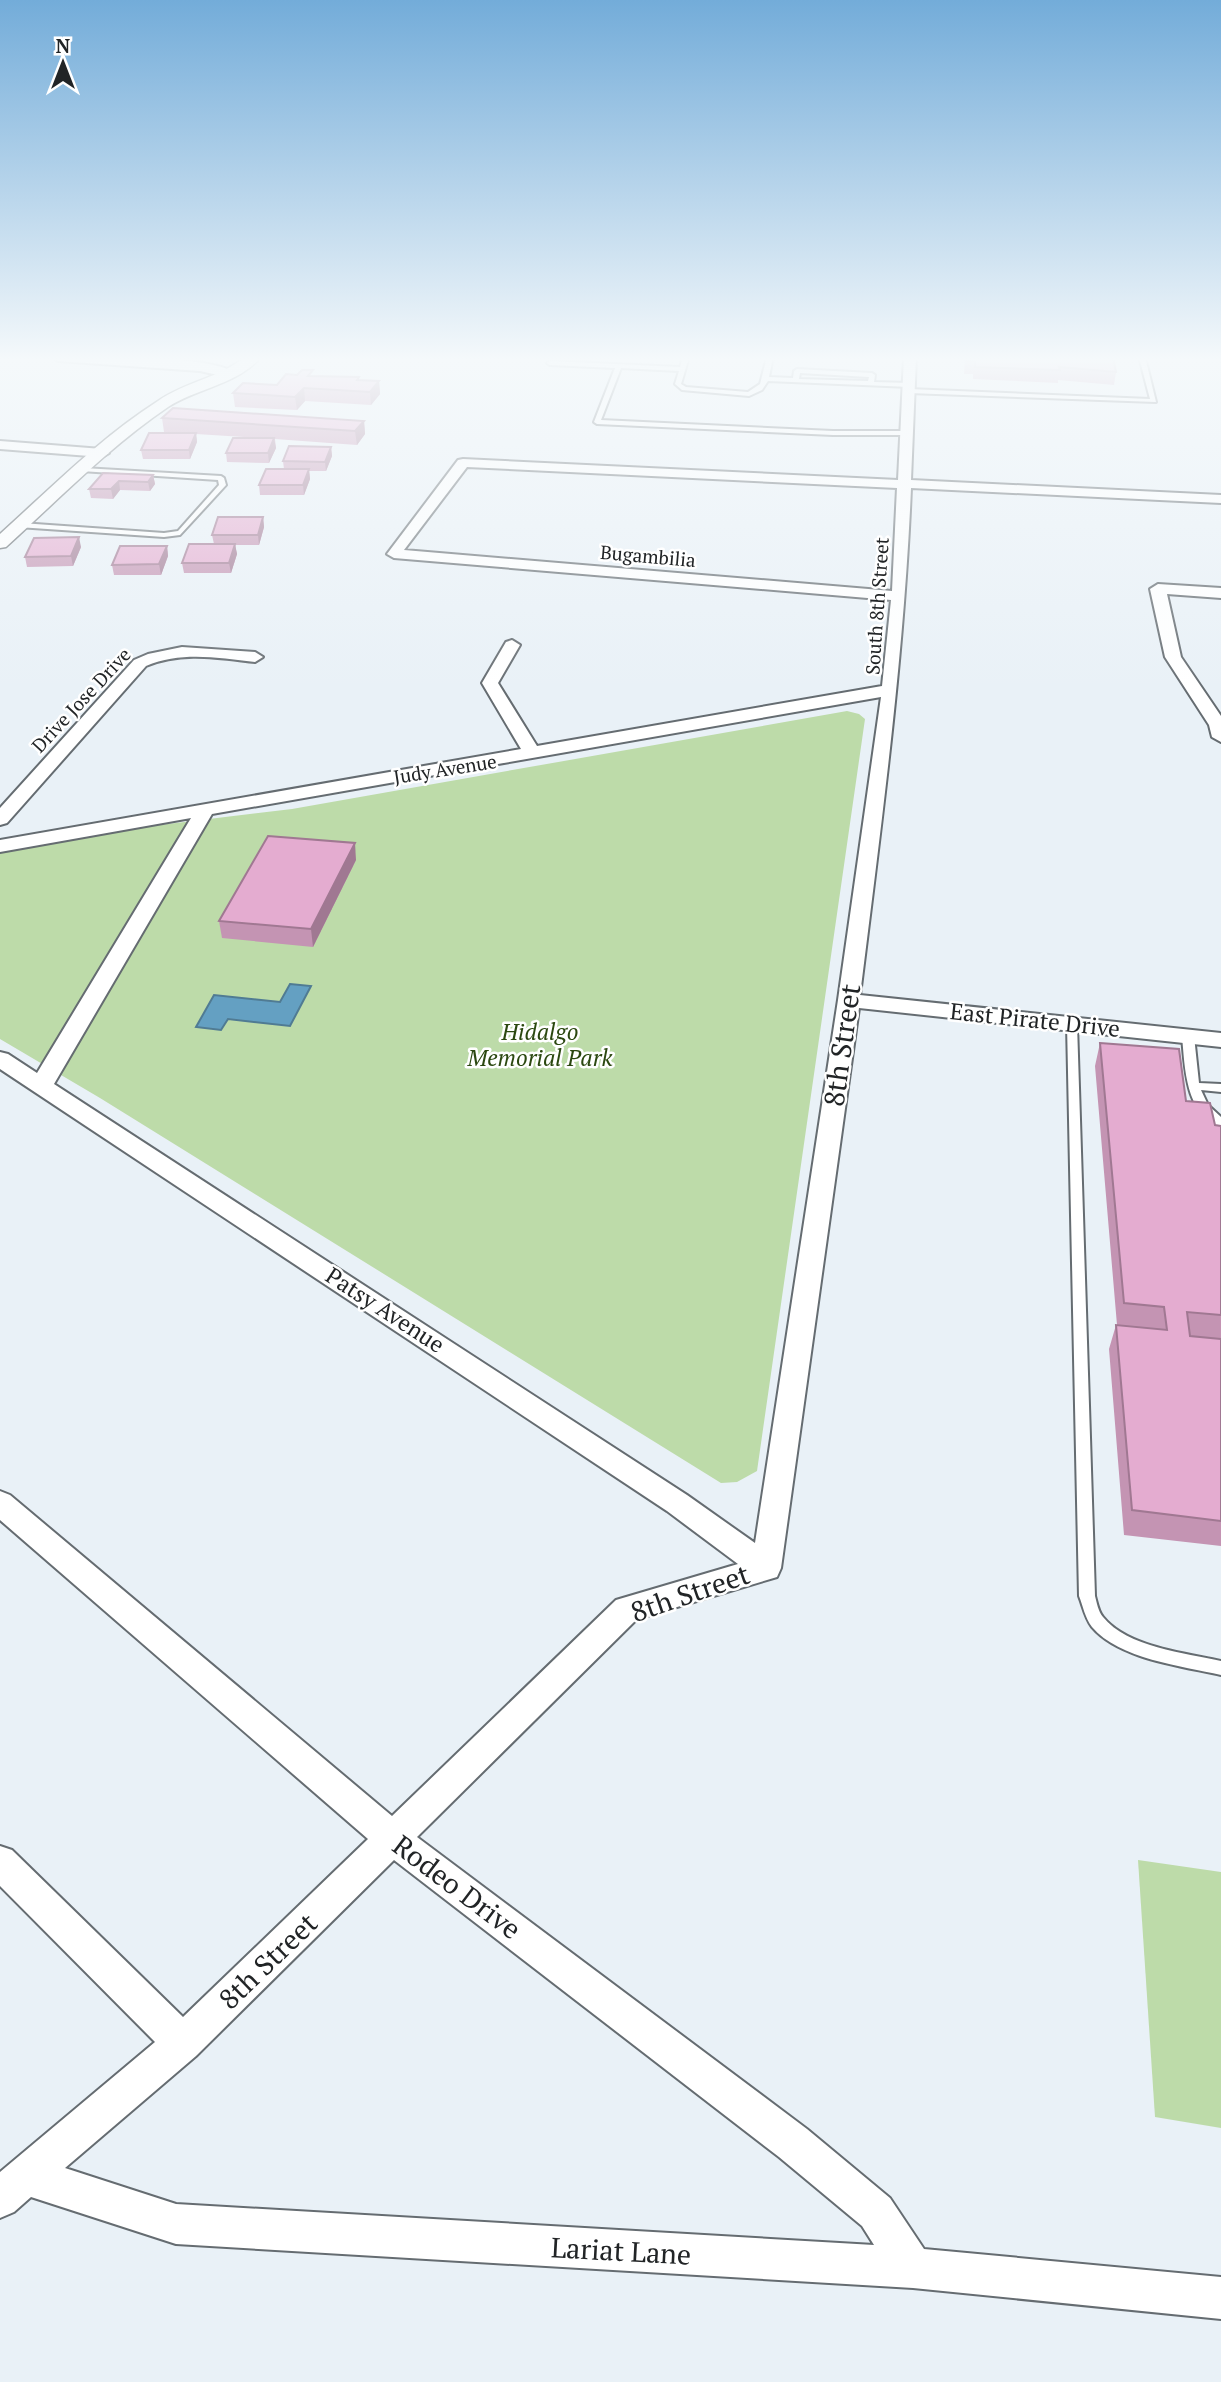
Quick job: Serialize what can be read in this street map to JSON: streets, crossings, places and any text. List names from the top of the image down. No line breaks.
{"streets":{"street":["Bugambilia","South 8th Street","Drive Jose Drive","Judy Avenue","East Pirate Drive","8th Street","Patsy Avenue","Rodeo Drive","Lariat Lane"]},"crossings":[["Bugambilia","South 8th Street"],["South 8th Street","Judy Avenue"],["South 8th Street","8th Street"],["Judy Avenue","8th Street"],["East Pirate Drive","8th Street"],["8th Street","Patsy Avenue"],["8th Street","Rodeo Drive"],["8th Street","Lariat Lane"],["Rodeo Drive","Lariat Lane"]],"parks":["Hidalgo Memorial Park"],"north":"top"}
